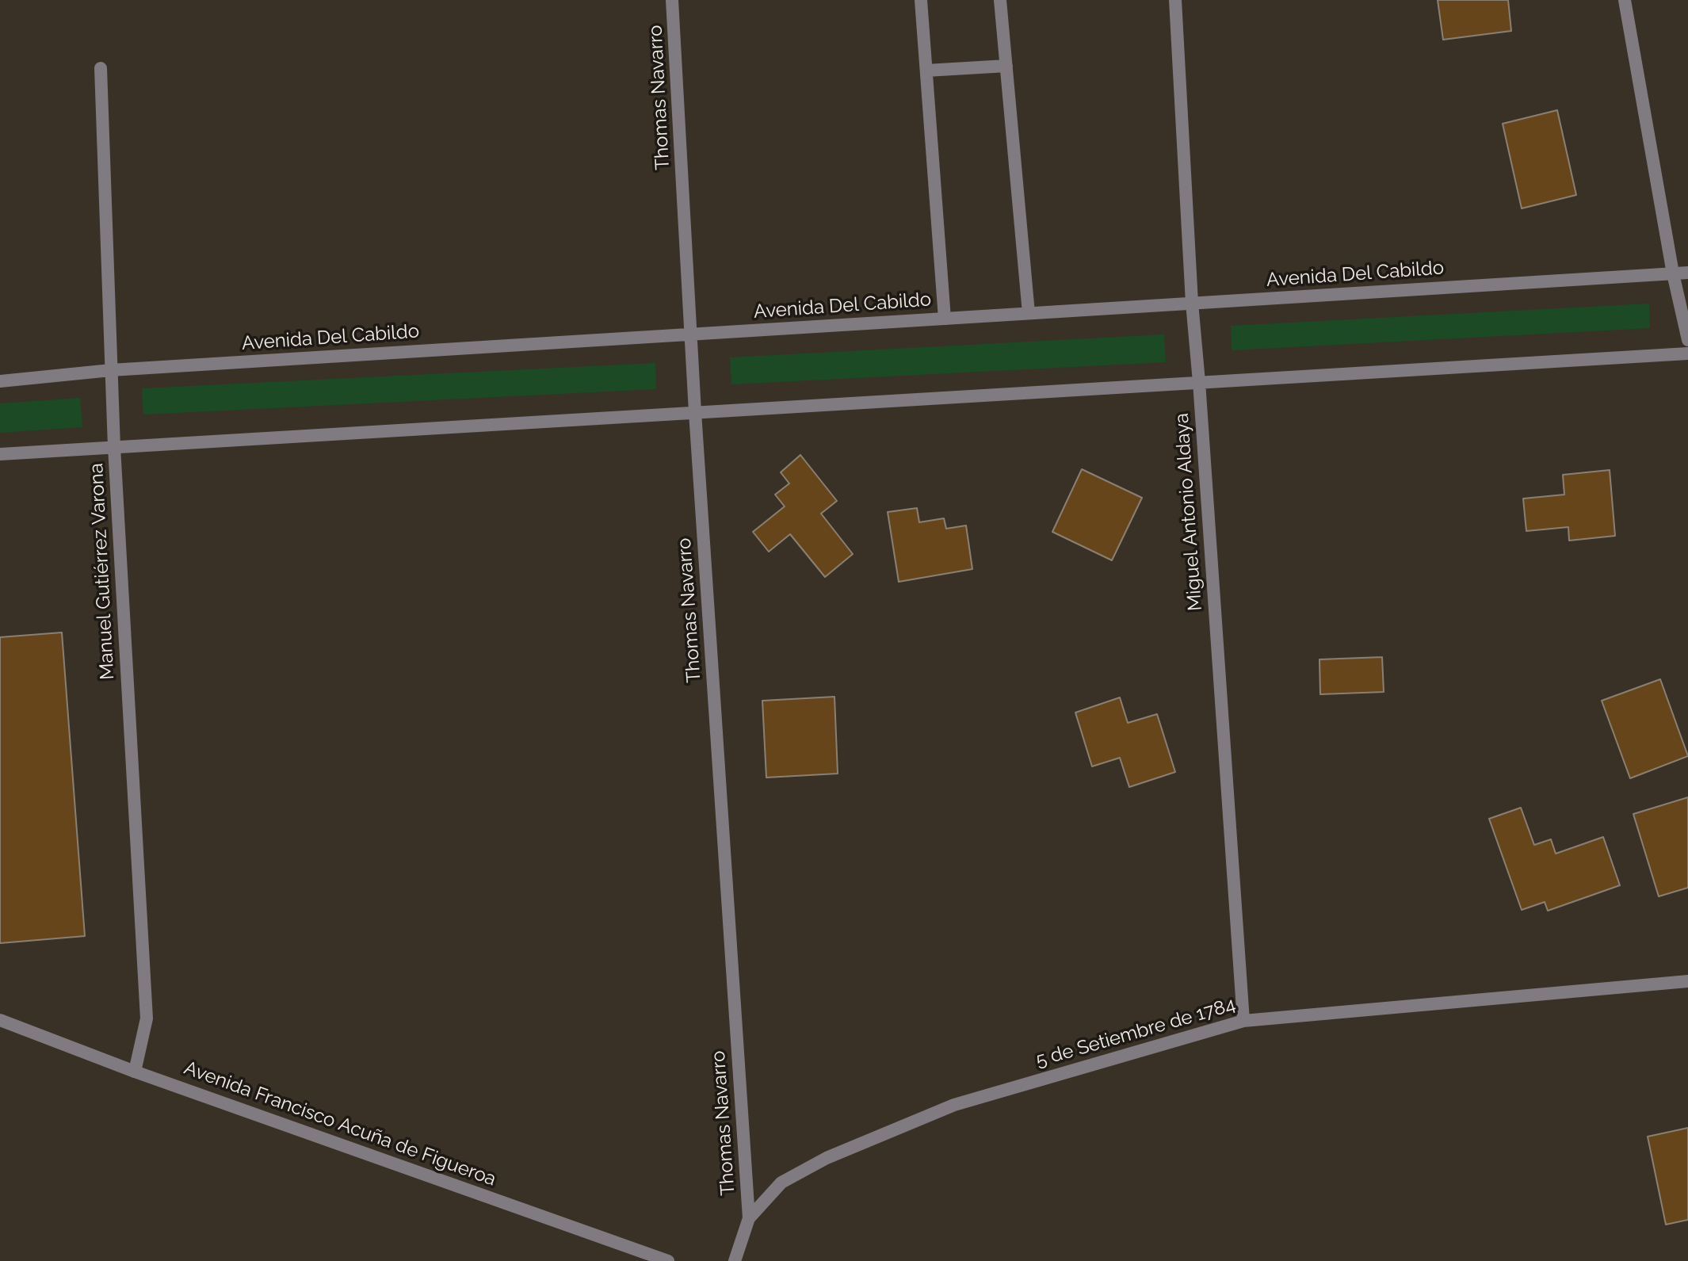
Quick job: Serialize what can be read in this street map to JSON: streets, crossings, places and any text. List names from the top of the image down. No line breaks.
{"streets":{"street":["Thomas Navarro","Avenida Del Cabildo","Miguel Antonio Aldaya","Manuel Gutiérrez Varona","5 de Setiembre de 1784","Avenida Francisco Acuña de Figueroa"]},"crossings":[["Thomas Navarro","Avenida Del Cabildo"],["Thomas Navarro","5 de Setiembre de 1784"],["Avenida Del Cabildo","Miguel Antonio Aldaya"],["Avenida Del Cabildo","Manuel Gutiérrez Varona"],["Miguel Antonio Aldaya","5 de Setiembre de 1784"],["Manuel Gutiérrez Varona","Avenida Francisco Acuña de Figueroa"]]}
